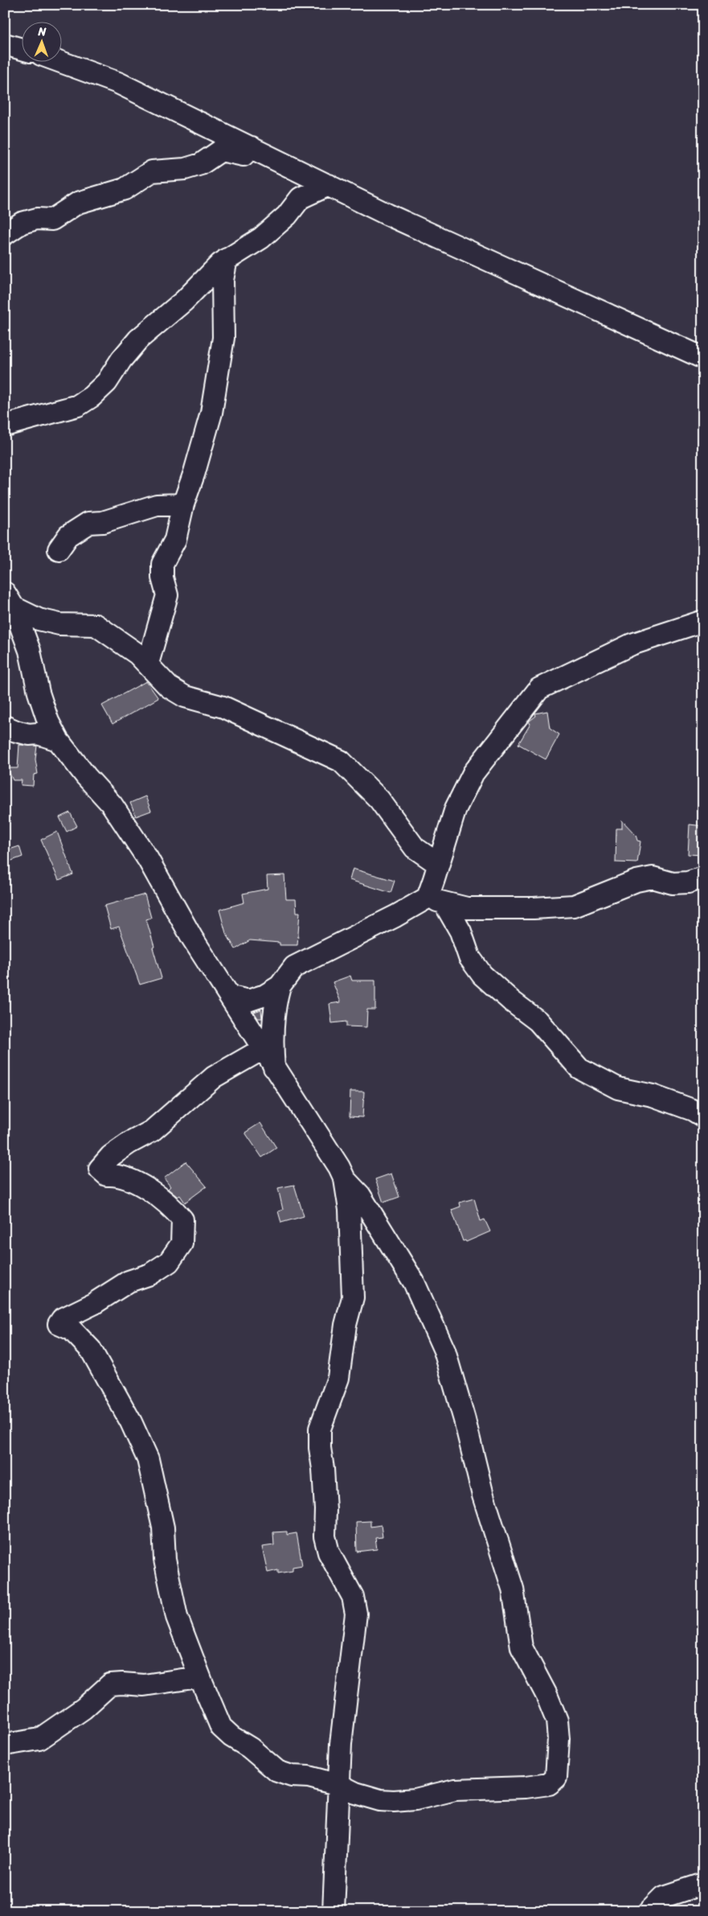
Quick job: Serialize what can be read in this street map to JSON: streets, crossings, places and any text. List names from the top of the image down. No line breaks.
{"north":"top"}
